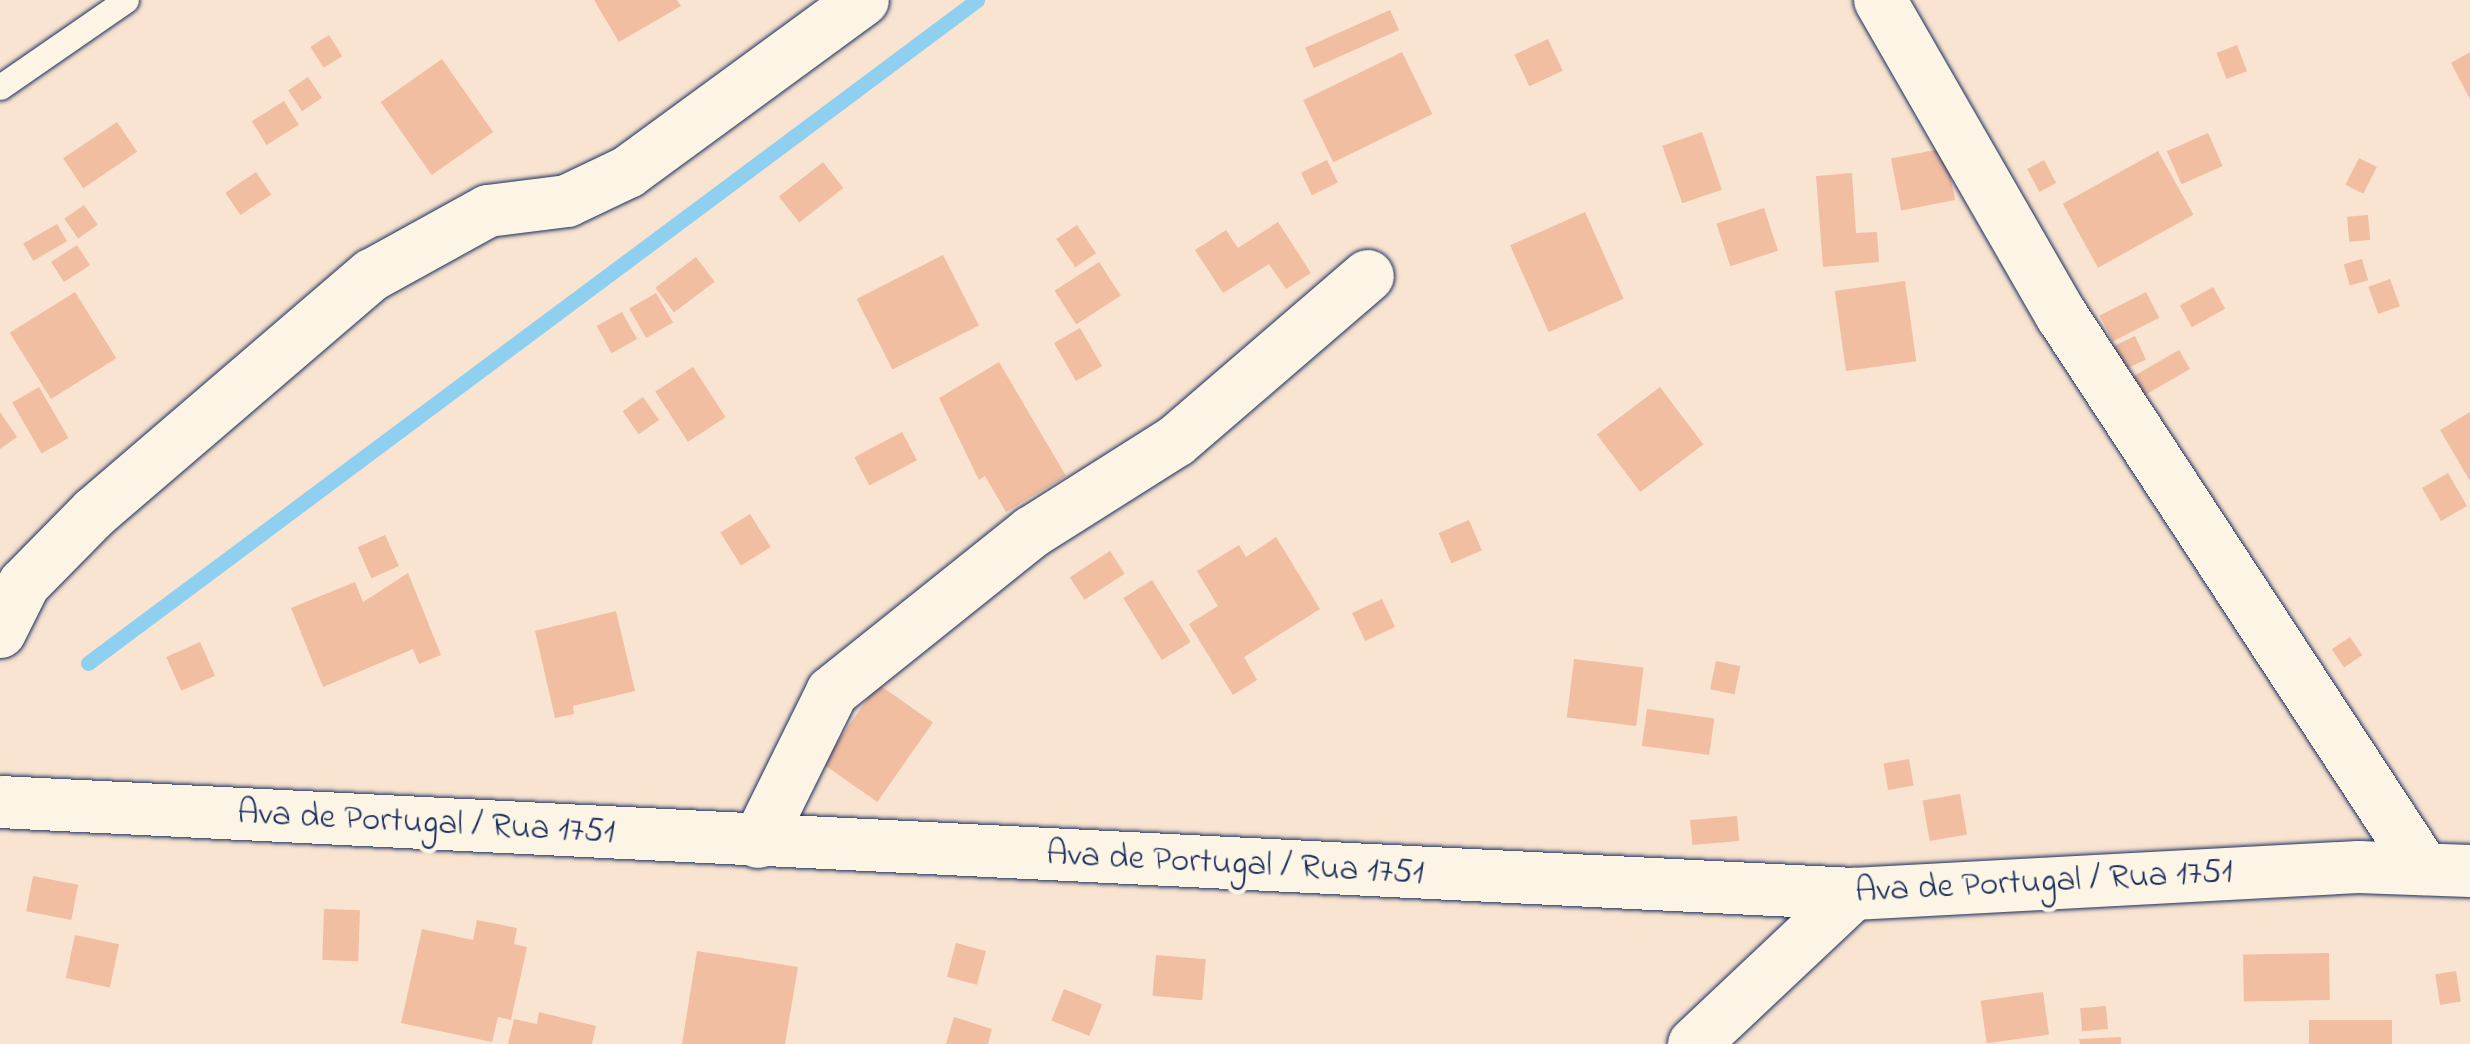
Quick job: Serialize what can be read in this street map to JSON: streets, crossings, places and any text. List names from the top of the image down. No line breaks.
{"streets":{"street":["Ava de Portugal / Rua 1751"]}}
